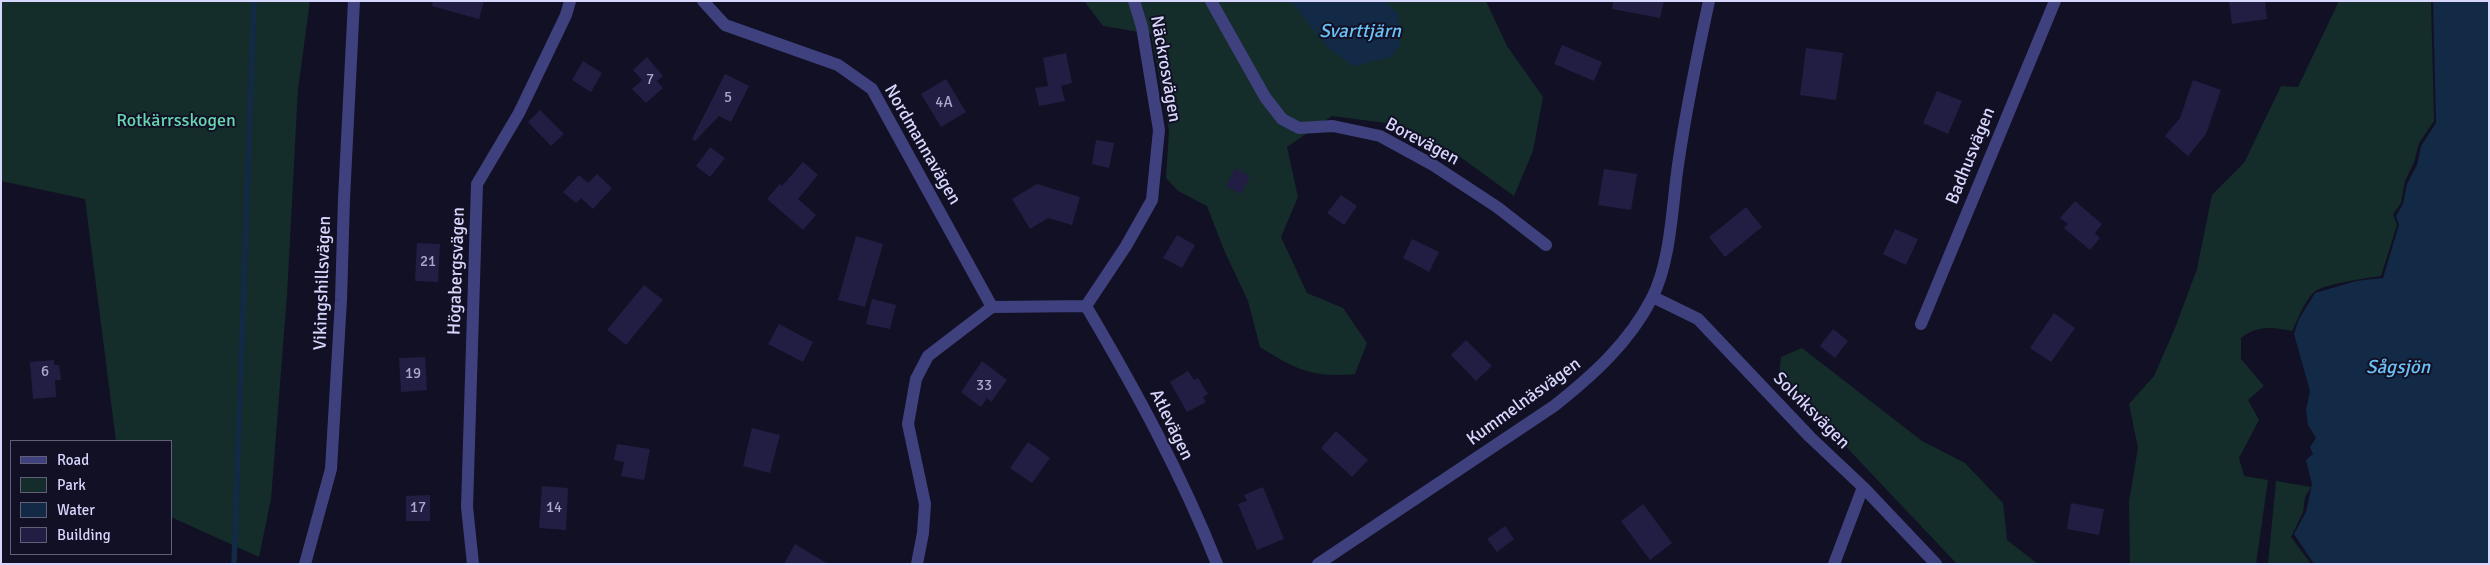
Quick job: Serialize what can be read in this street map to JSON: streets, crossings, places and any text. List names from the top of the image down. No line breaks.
{"streets":{"street":["Näckrosvägen","Borevägen","Nordmannavägen","Badhusvägen","Högabergsvägen","Vikingshillsvägen","Kummelnäsvägen","Solviksvägen","Atlevägen"]},"crossings":[["Näckrosvägen","Atlevägen"],["Kummelnäsvägen","Solviksvägen"]],"water":["Svarttjärn","Sågsjön"],"parks":["Rotkärrsskogen"],"house_numbers":["7","5","4A","21","6","19","33","17","14"],"legend":["Road","Park","Water","Building"]}
